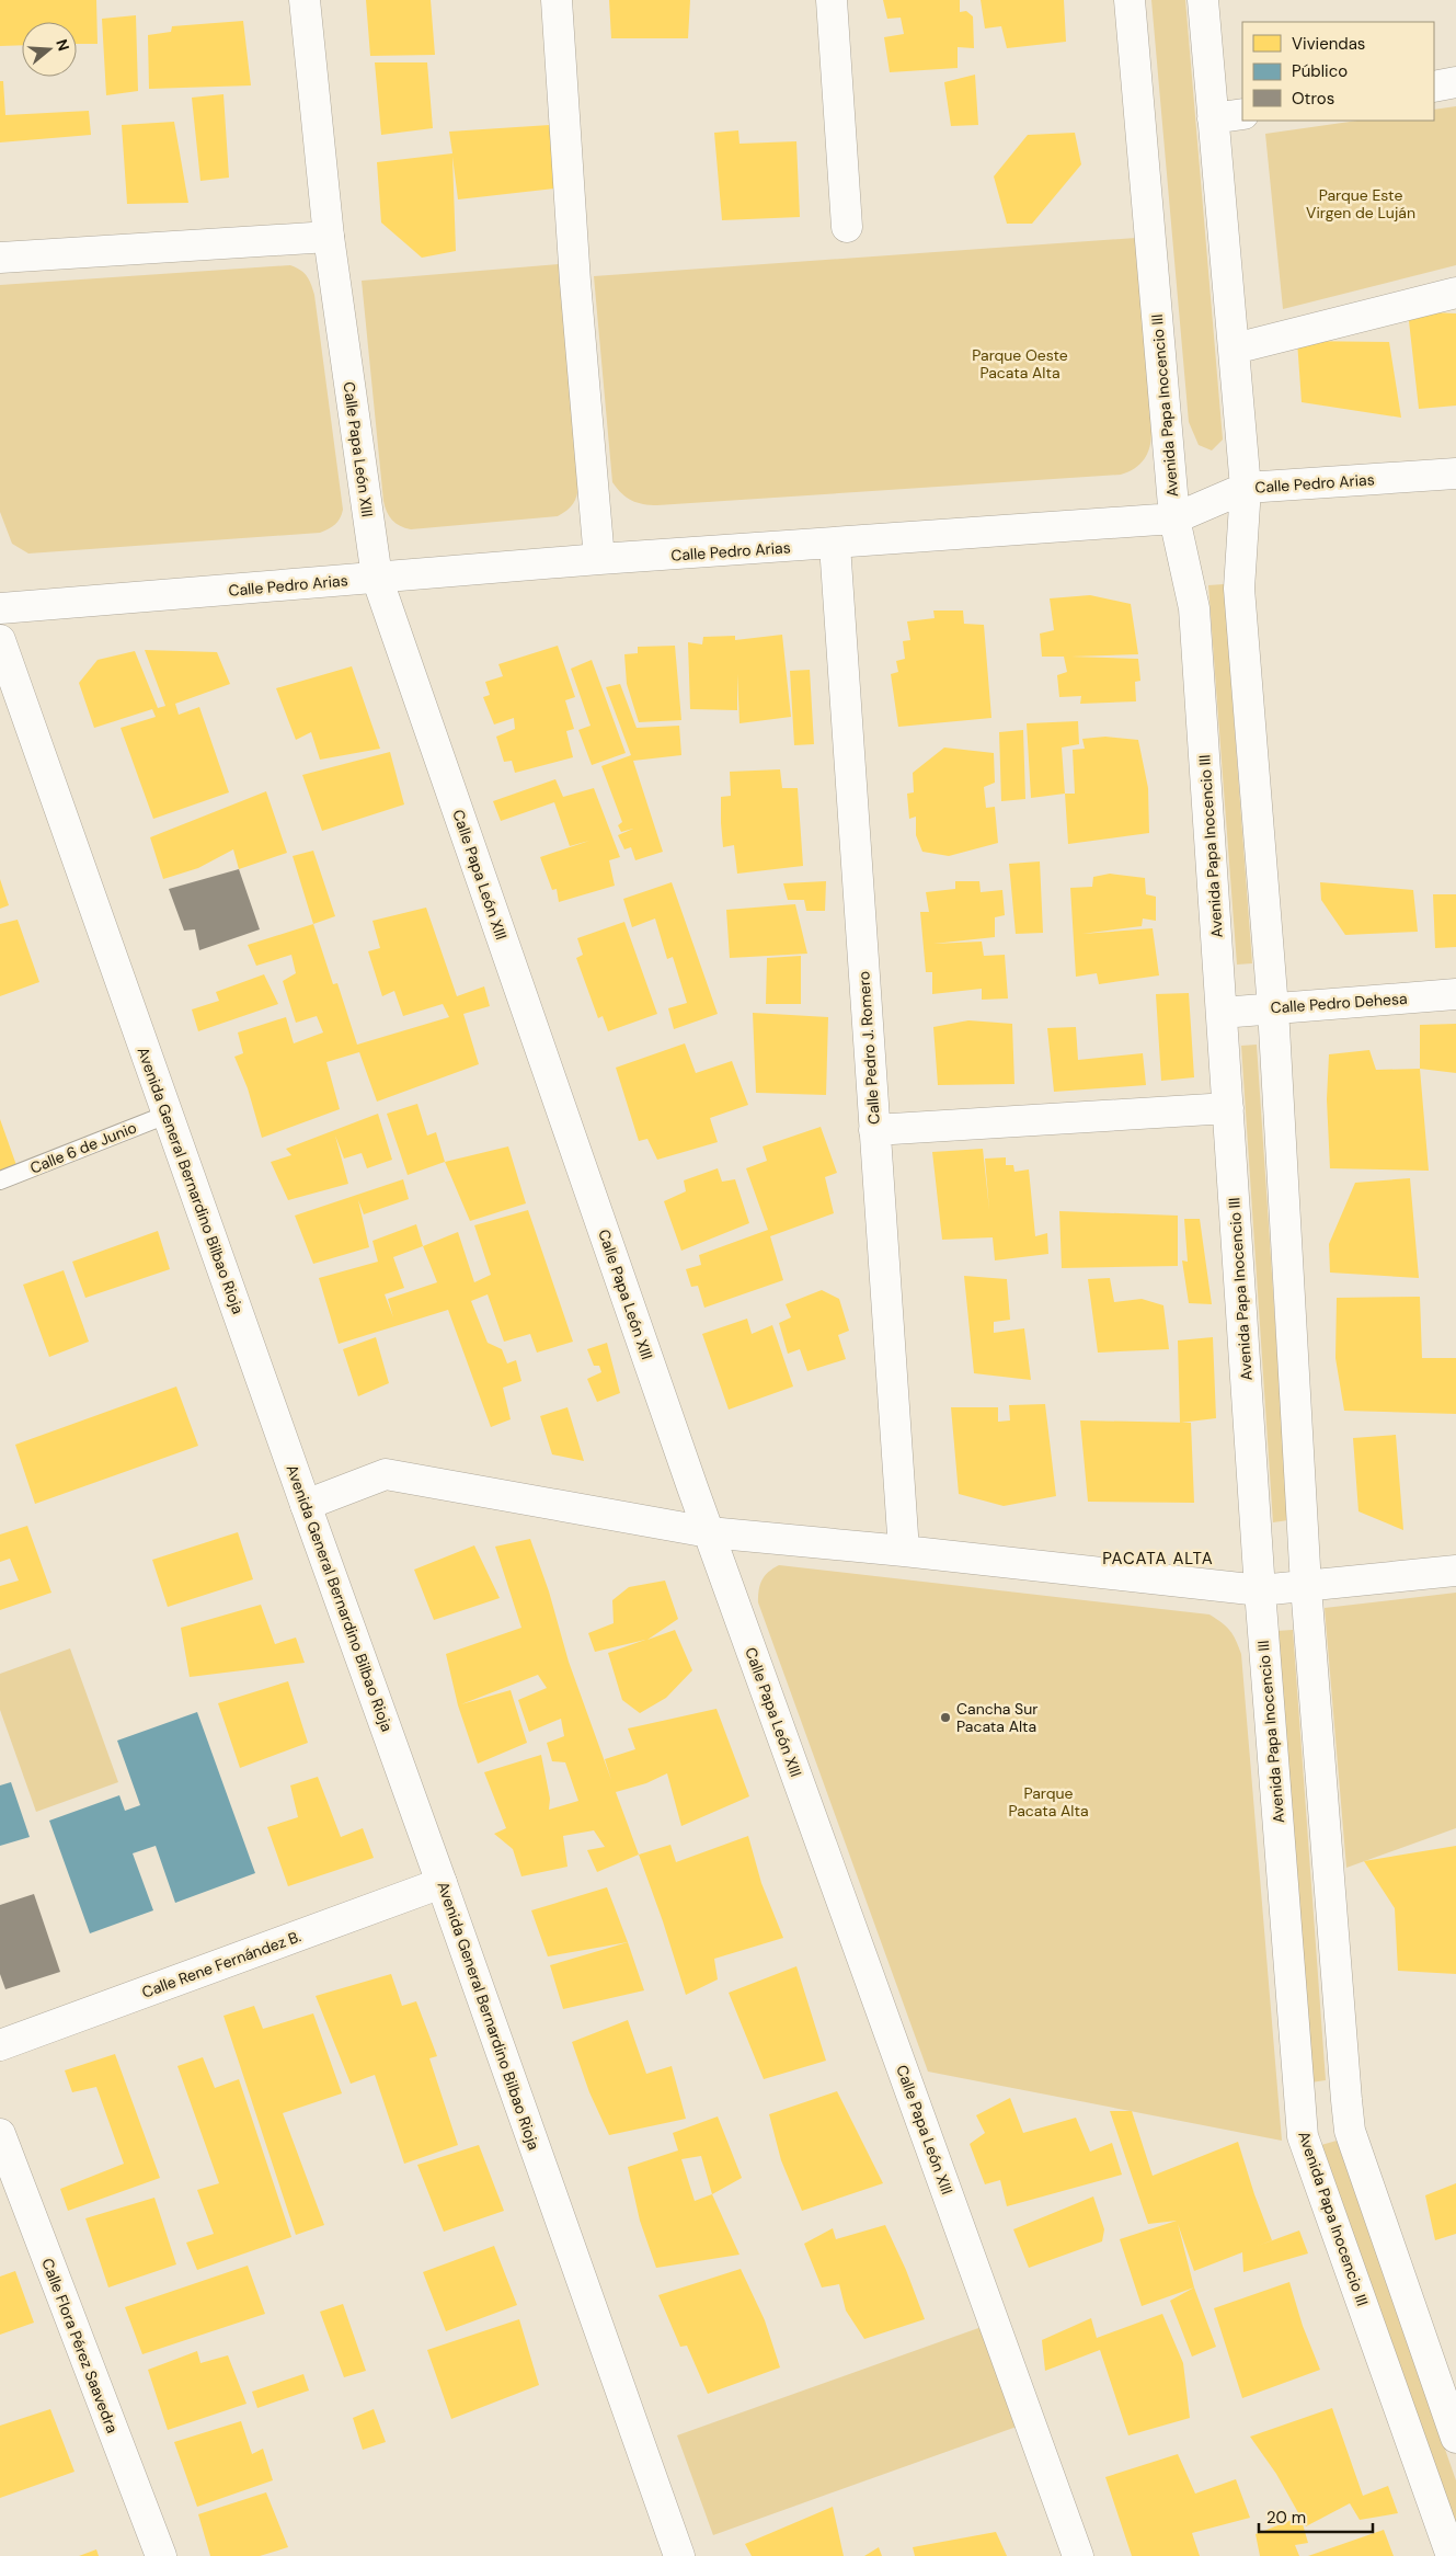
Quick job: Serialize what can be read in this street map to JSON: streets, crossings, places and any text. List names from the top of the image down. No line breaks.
{"streets":{"street":["Avenida Papa Inocencio III","Calle Papa León XIII","Calle Pedro Arias","Calle Pedro Dehesa","Calle Pedro J. Romero","Avenida General Bernardino Bilbao Rioja","Calle Rene Fernández B.","Calle Flora Pérez Saavedra"],"lane":["Calle 6 de Junio"]},"crossings":[["Avenida Papa Inocencio III","Calle Pedro Arias"],["Avenida Papa Inocencio III","Calle Pedro Dehesa"],["Calle Papa León XIII","Calle Pedro Arias"],["Calle Pedro Arias","Calle Pedro J. Romero"],["Calle 6 de Junio","Avenida General Bernardino Bilbao Rioja"],["Avenida General Bernardino Bilbao Rioja","Calle Rene Fernández B."]],"districts":["PACATA ALTA"],"parks":["Parque Este Virgen de Luján","Parque Oeste Pacata Alta","Parque Pacata Alta"],"places":["Cancha Sur Pacata Alta"],"legend":["Viviendas","Público","Otros"],"scale_bar":"20 m","north":"right"}
